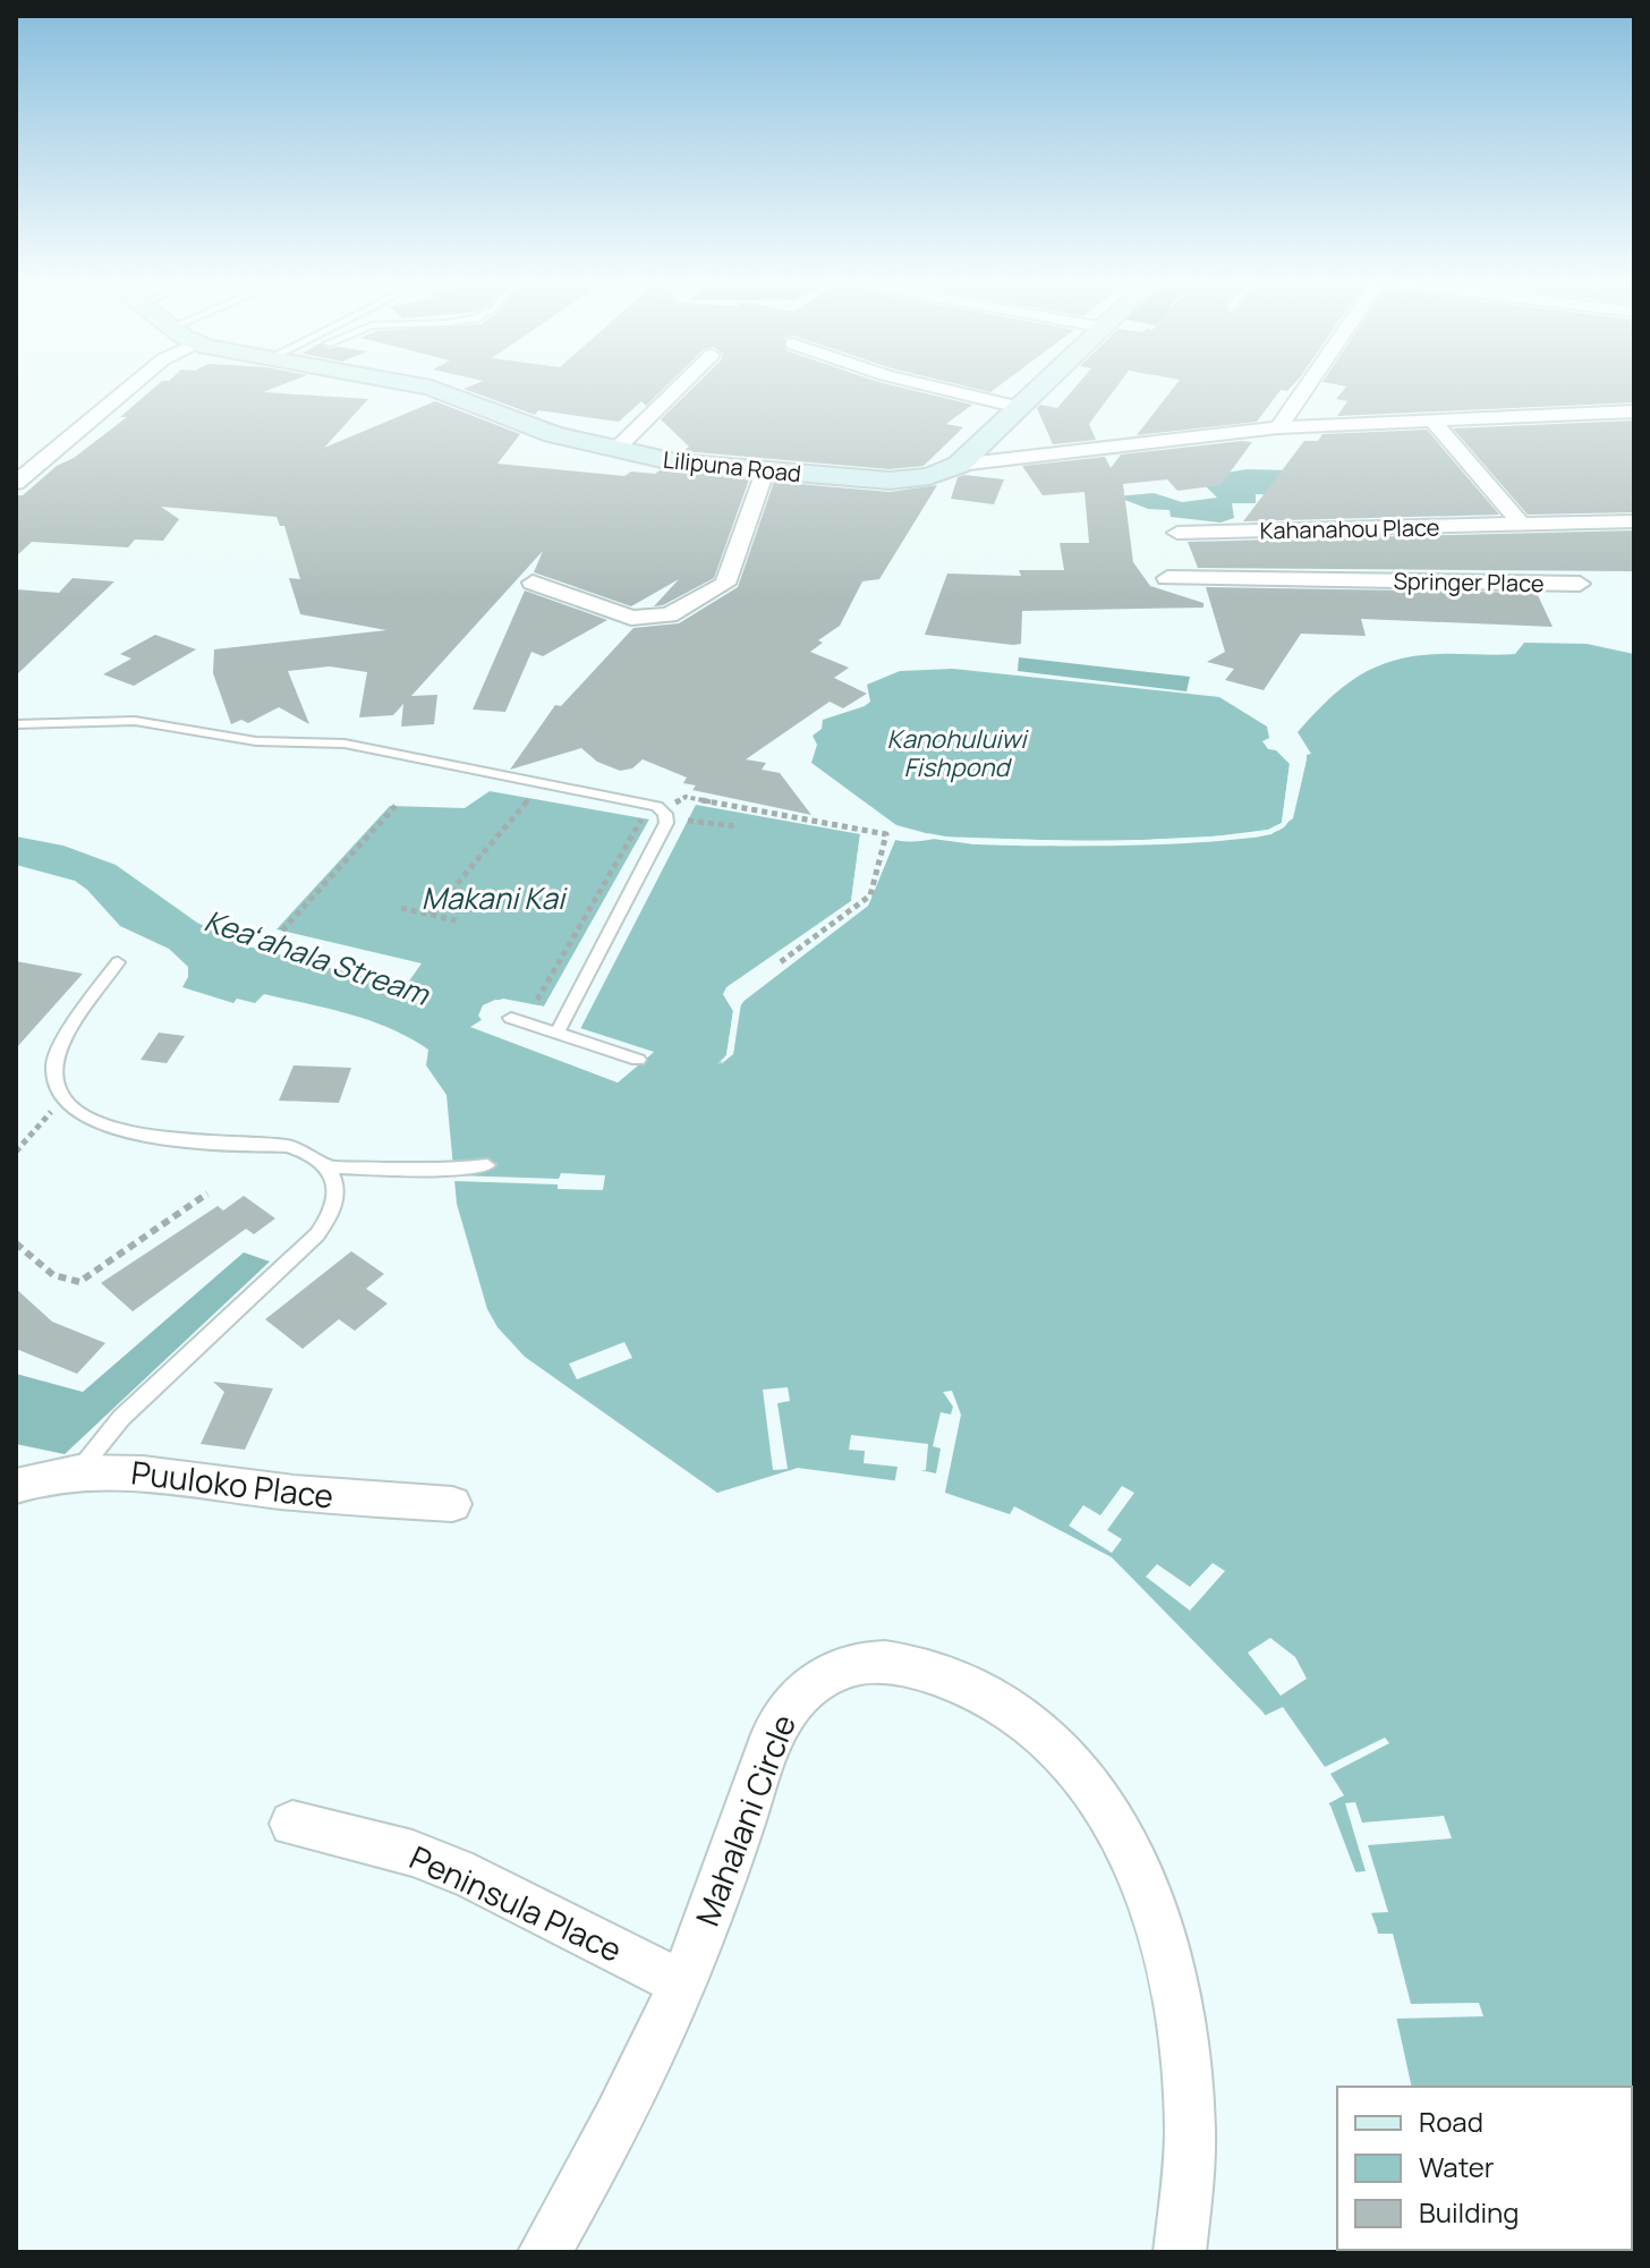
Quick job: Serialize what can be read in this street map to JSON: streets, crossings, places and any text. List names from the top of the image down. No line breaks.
{"streets":{"street":["Lilipuna Road","Kahanahou Place","Springer Place","Puuloko Place","Mahalani Circle","Peninsula Place"]},"crossings":[["Kahanahou Place","Springer Place"],["Mahalani Circle","Peninsula Place"]],"water":["Kanohuluiwi Fishpond","Makani Kai","Keaʻahala Stream"],"legend":["Road","Water","Building"]}
